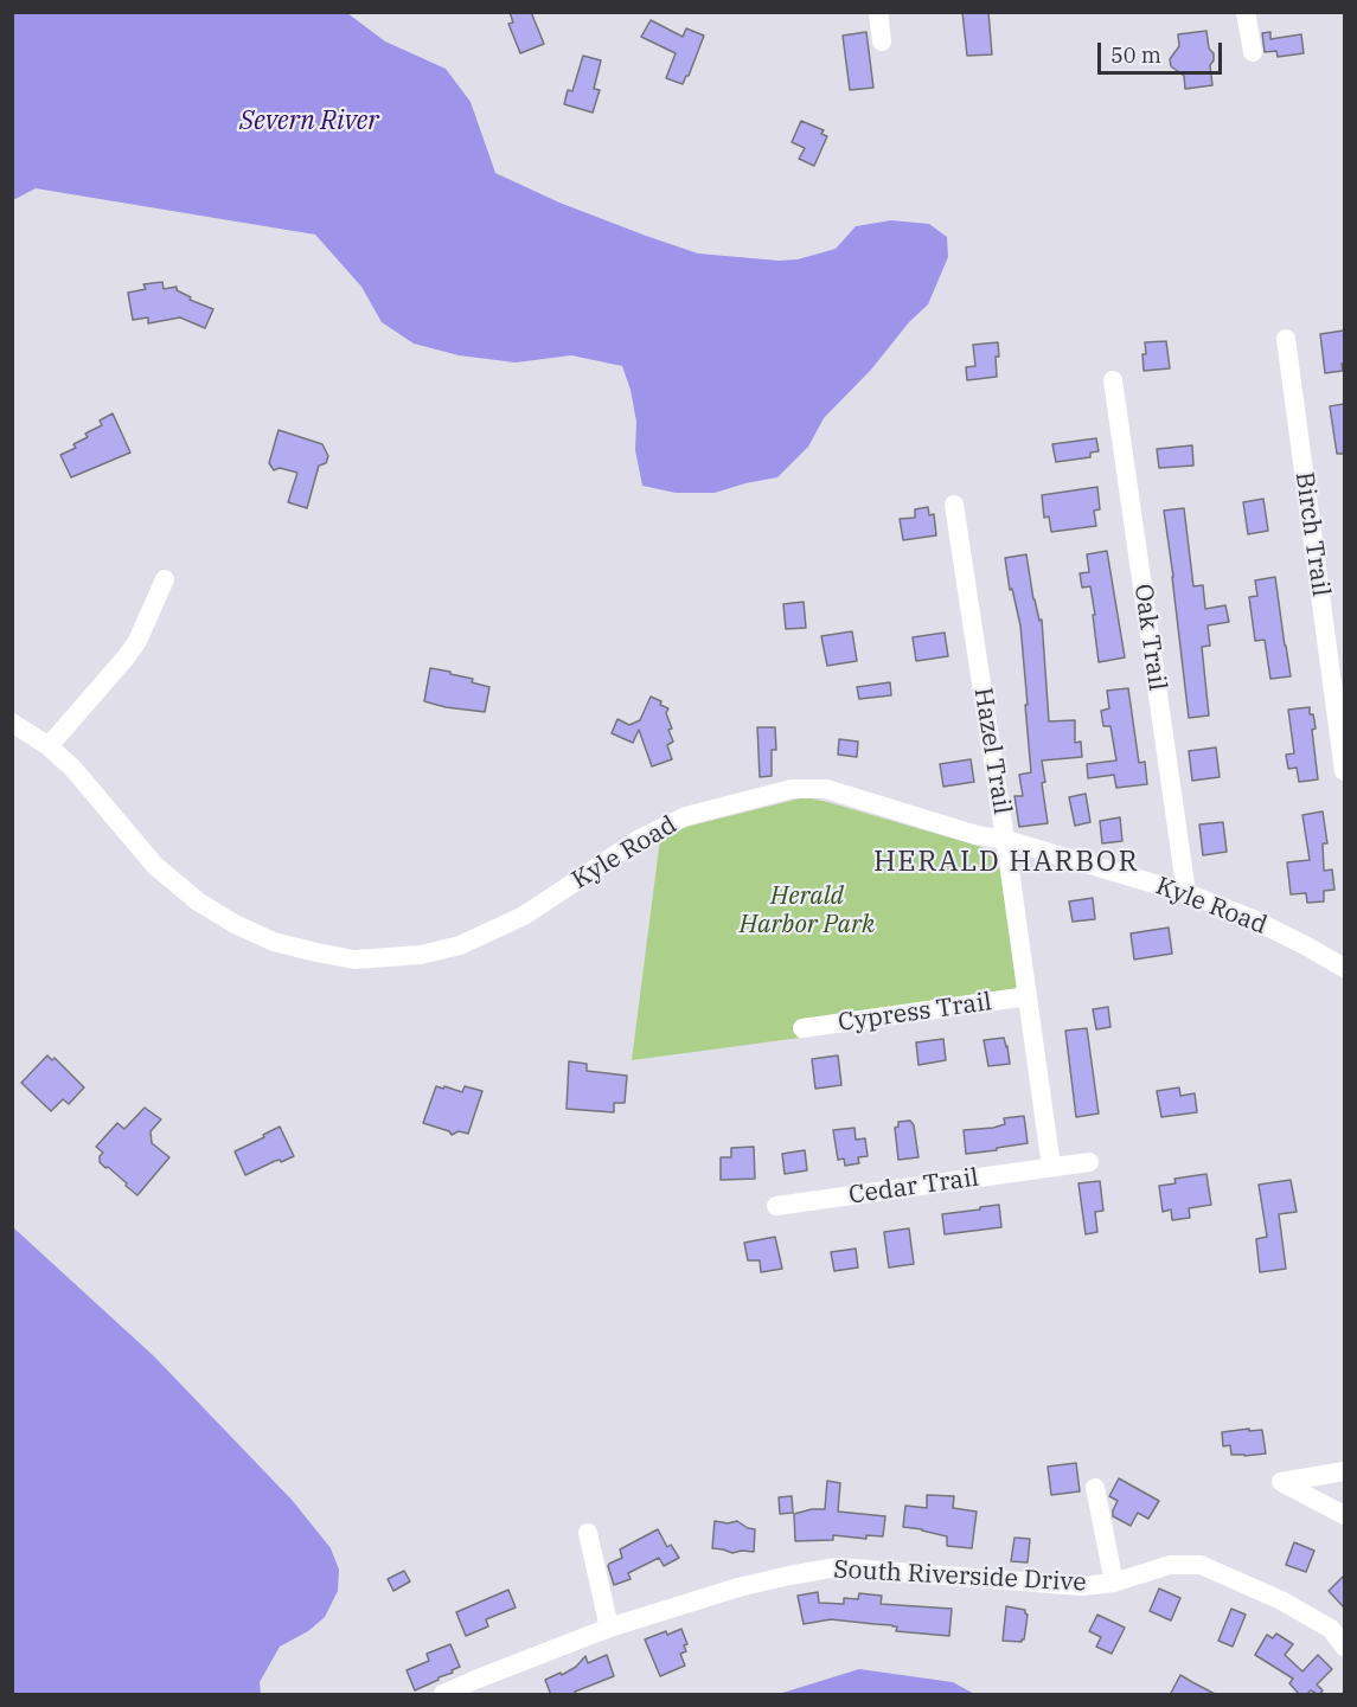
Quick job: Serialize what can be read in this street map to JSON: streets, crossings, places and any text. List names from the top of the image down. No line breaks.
{"streets":{"street":["Birch Trail","Oak Trail","Hazel Trail","Kyle Road","Cypress Trail","Cedar Trail","South Riverside Drive"]},"crossings":[["Oak Trail","Kyle Road"],["Hazel Trail","Kyle Road"],["Hazel Trail","Cypress Trail"],["Hazel Trail","Cedar Trail"]],"districts":["HERALD HARBOR"],"water":["Severn River"],"parks":["Herald Harbor Park"],"scale_bar":"50 m"}
